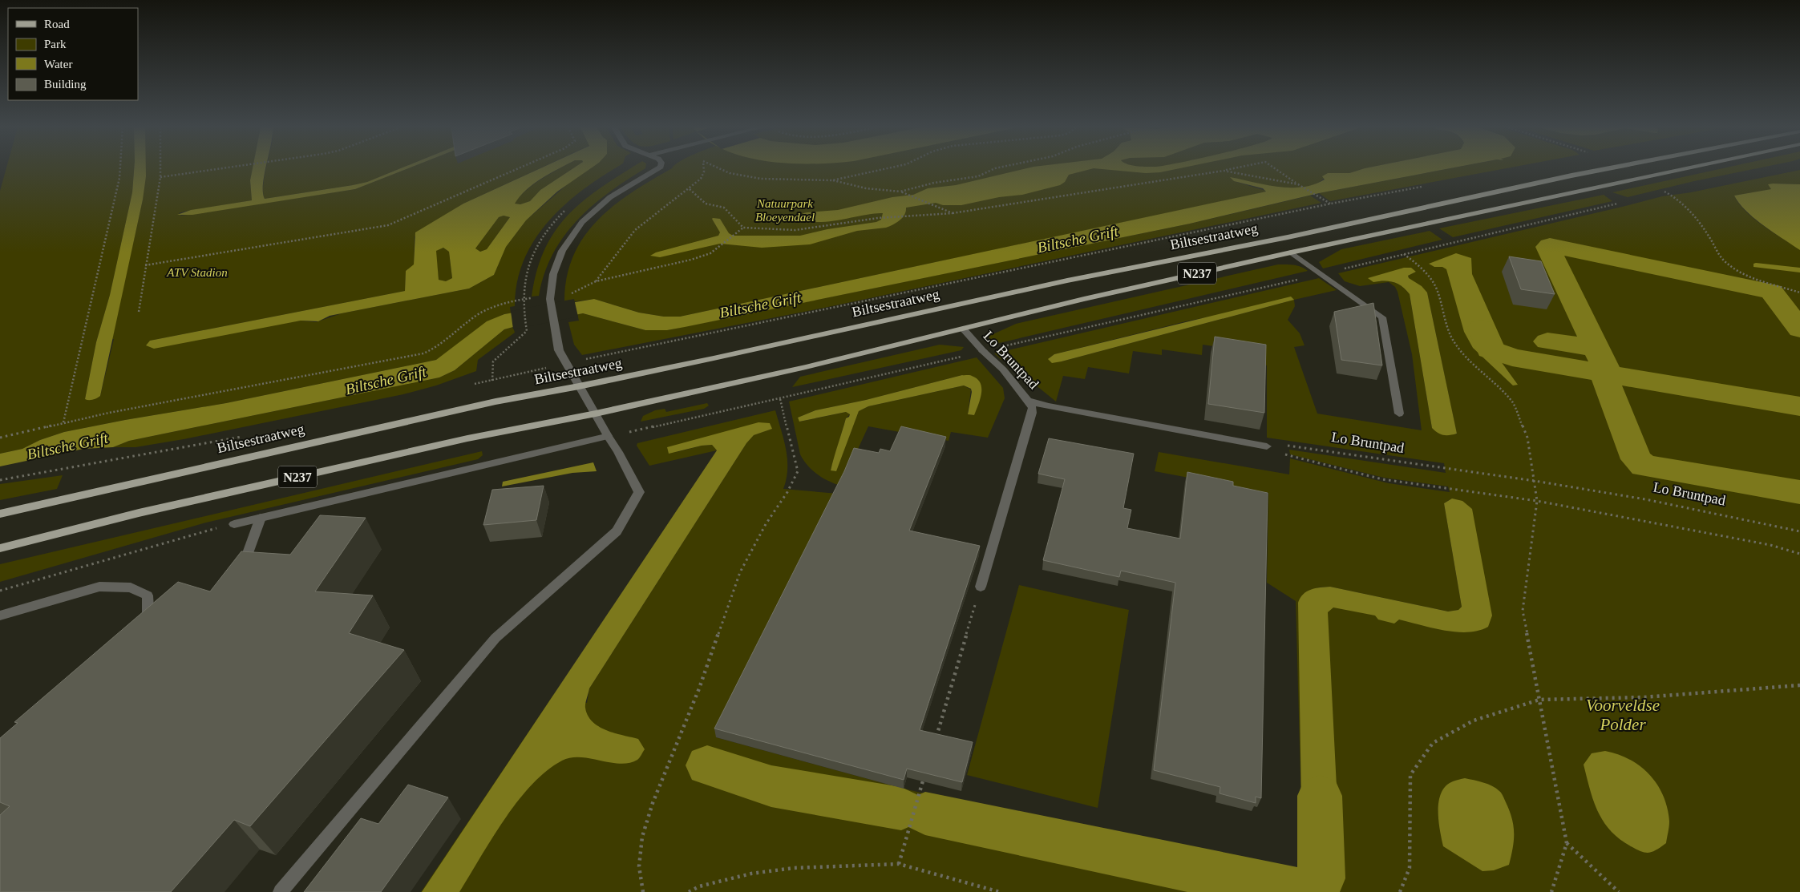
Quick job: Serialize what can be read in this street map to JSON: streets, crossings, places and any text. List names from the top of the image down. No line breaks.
{"streets":{"main road":["Biltsestraatweg","N237"],"street":["Lo Bruntpad"]},"crossings":[["N237","Lo Bruntpad"]],"water":["Biltsche Grift"],"parks":["Natuurpark Bloeyendael","ATV Stadion","Voorveldse Polder"],"legend":["Road","Park","Water","Building"]}
